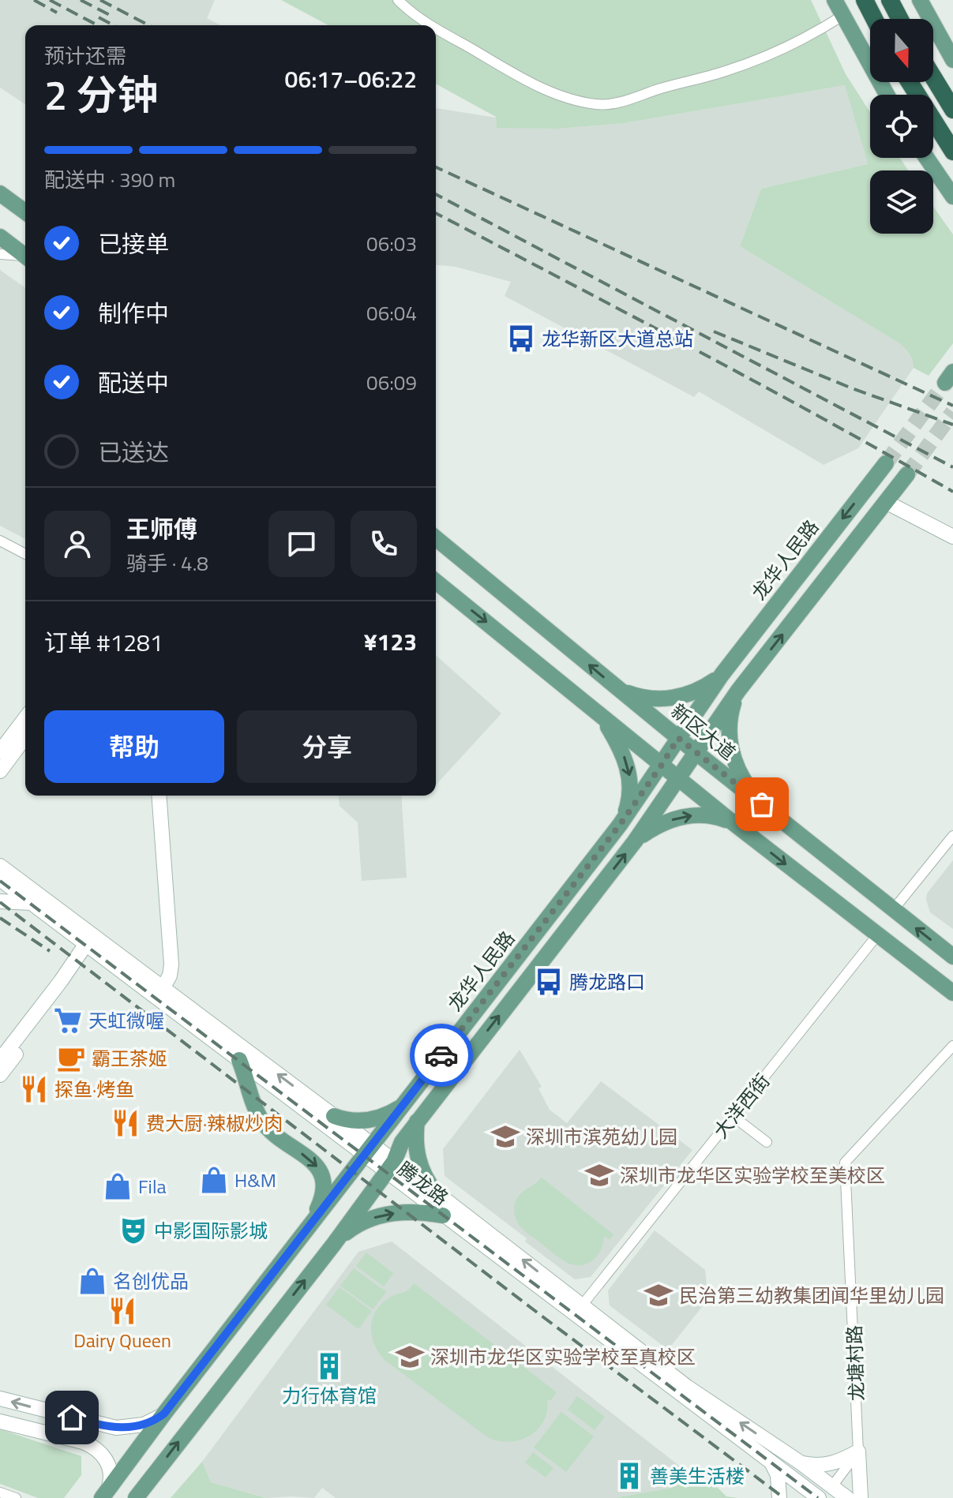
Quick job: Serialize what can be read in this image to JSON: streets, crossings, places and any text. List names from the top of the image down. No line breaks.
{"streets":{"main road":["龙华人民路","新区大道","腾龙路"],"street":["大洋西街","龙塘村路"]},"crossings":[["龙华人民路","新区大道"],["龙华人民路","腾龙路"],["大洋西街","腾龙路"]],"places":{"bus stop":["龙华新区大道总站","腾龙路口"],"supermarket":["天虹微喔"],"cafe":["霸王茶姬"],"restaurant":["探鱼·烤鱼","费大厨·辣椒炒肉","Dairy Queen"],"school or university":["深圳市滨苑幼儿园","深圳市龙华区实验学校至美校区","民治第三幼教集团闻华里幼儿园","深圳市龙华区实验学校至真校区"],"shop":["H&M","Fila","名创优品"],"theatre":["中影国际影城"],"building":["力行体育馆","善美生活楼"]},"north":"bottom","page":{"heading":["2 分钟","预计还需","06:17–06:22"],"panel":["王师傅","骑手 · 4.8","订单 #1281","¥123"],"bar":"配送中 · 390 m","list":[["已接单","06:03"],["制作中","06:04"],["配送中","06:09"],"已送达"],"buttons":["帮助","分享"]}}
